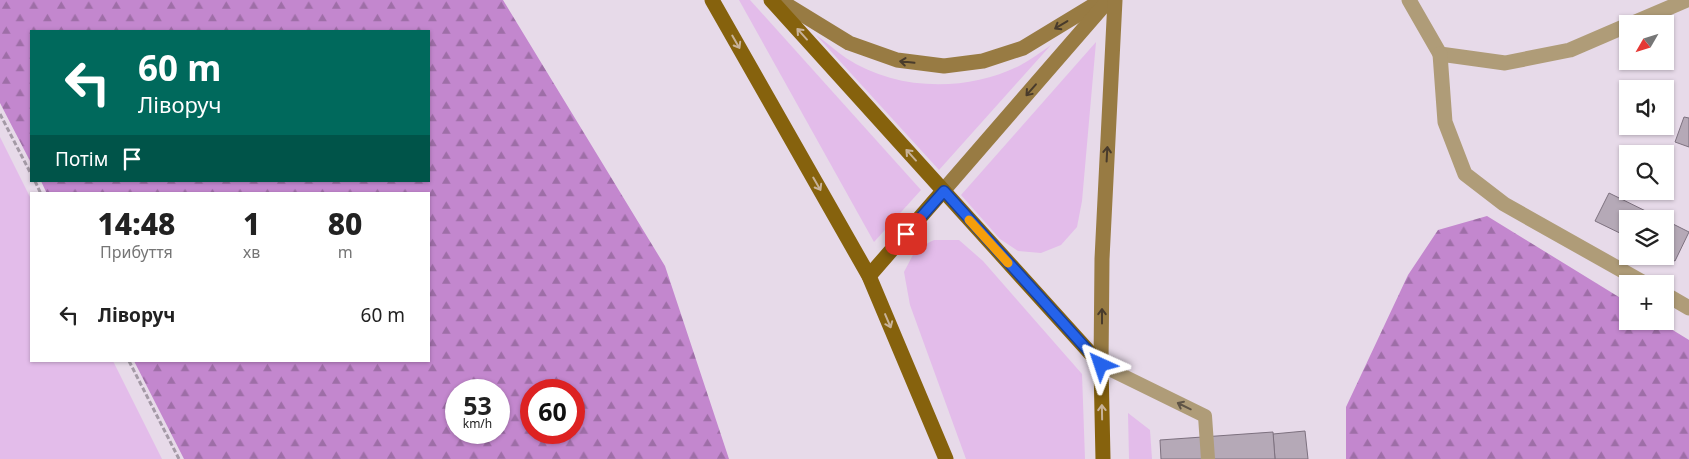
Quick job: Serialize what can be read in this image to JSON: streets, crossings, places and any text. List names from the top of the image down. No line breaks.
{"north":"bottom left","page":{"map_buttons":"+","turn":["60 m","Ліворуч"],"then":"Потім","eta":["14:48","Прибуття","1","хв","80","m"],"list":[{"name":"Ліворуч","value":"60 m"}],"speed":"53 km/h","limit":"60"}}
